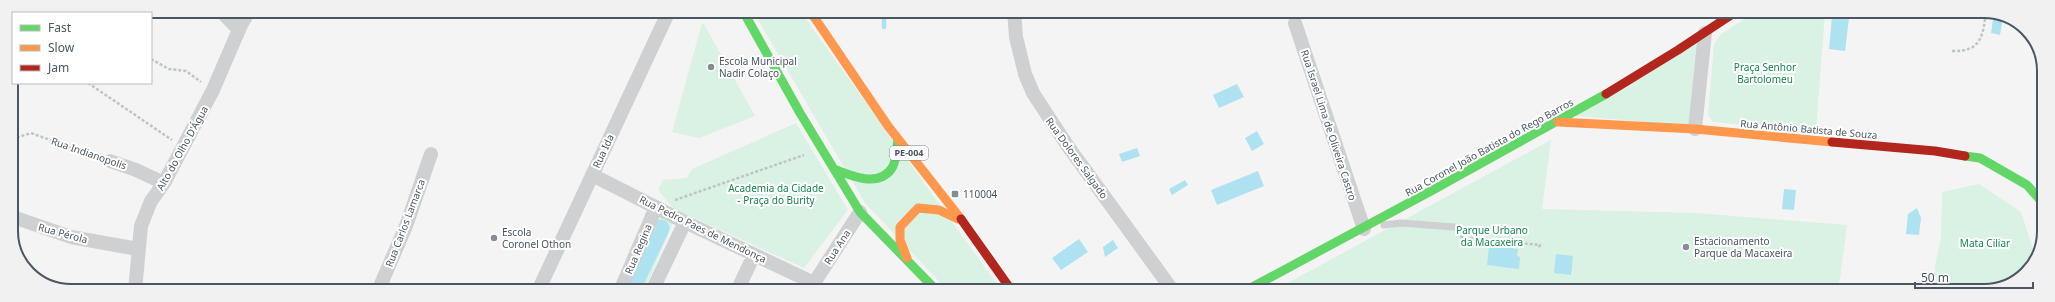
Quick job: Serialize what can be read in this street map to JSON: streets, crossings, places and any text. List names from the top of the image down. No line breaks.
{"streets":{"street":["Rua Israel Lima de Oliveira Castro","Rua Antônio Batista de Souza","Rua Coronel João Batista do Rego Barros","Alto do Olho D'Água","Rua Ida","Rua Indianopolis","PE-004","Rua Dolores Salgado","Rua Carlos Lamarca","Rua Pedro Paes de Mendonça","Rua Pérola","Rua Ana","Rua Regina"]},"crossings":[["Rua Israel Lima de Oliveira Castro","Rua Coronel João Batista do Rego Barros"],["Rua Antônio Batista de Souza","Rua Coronel João Batista do Rego Barros"],["Alto do Olho D'Água","Rua Indianopolis"],["Alto do Olho D'Água","Rua Pérola"],["Rua Ida","Rua Pedro Paes de Mendonça"],["Rua Pedro Paes de Mendonça","Rua Regina"]],"parks":["Praça Senhor Bartolomeu","Academia da Cidade - Praça do Burity","Parque Urbano da Macaxeira","Mata Ciliar"],"places":{"other":["Escola Municipal Nadir Colaço","Escola Coronel Othon","Estacionamento Parque da Macaxeira"],"transit":["110004"]},"legend":["Fast","Slow","Jam"],"scale_bar":"50 m"}
